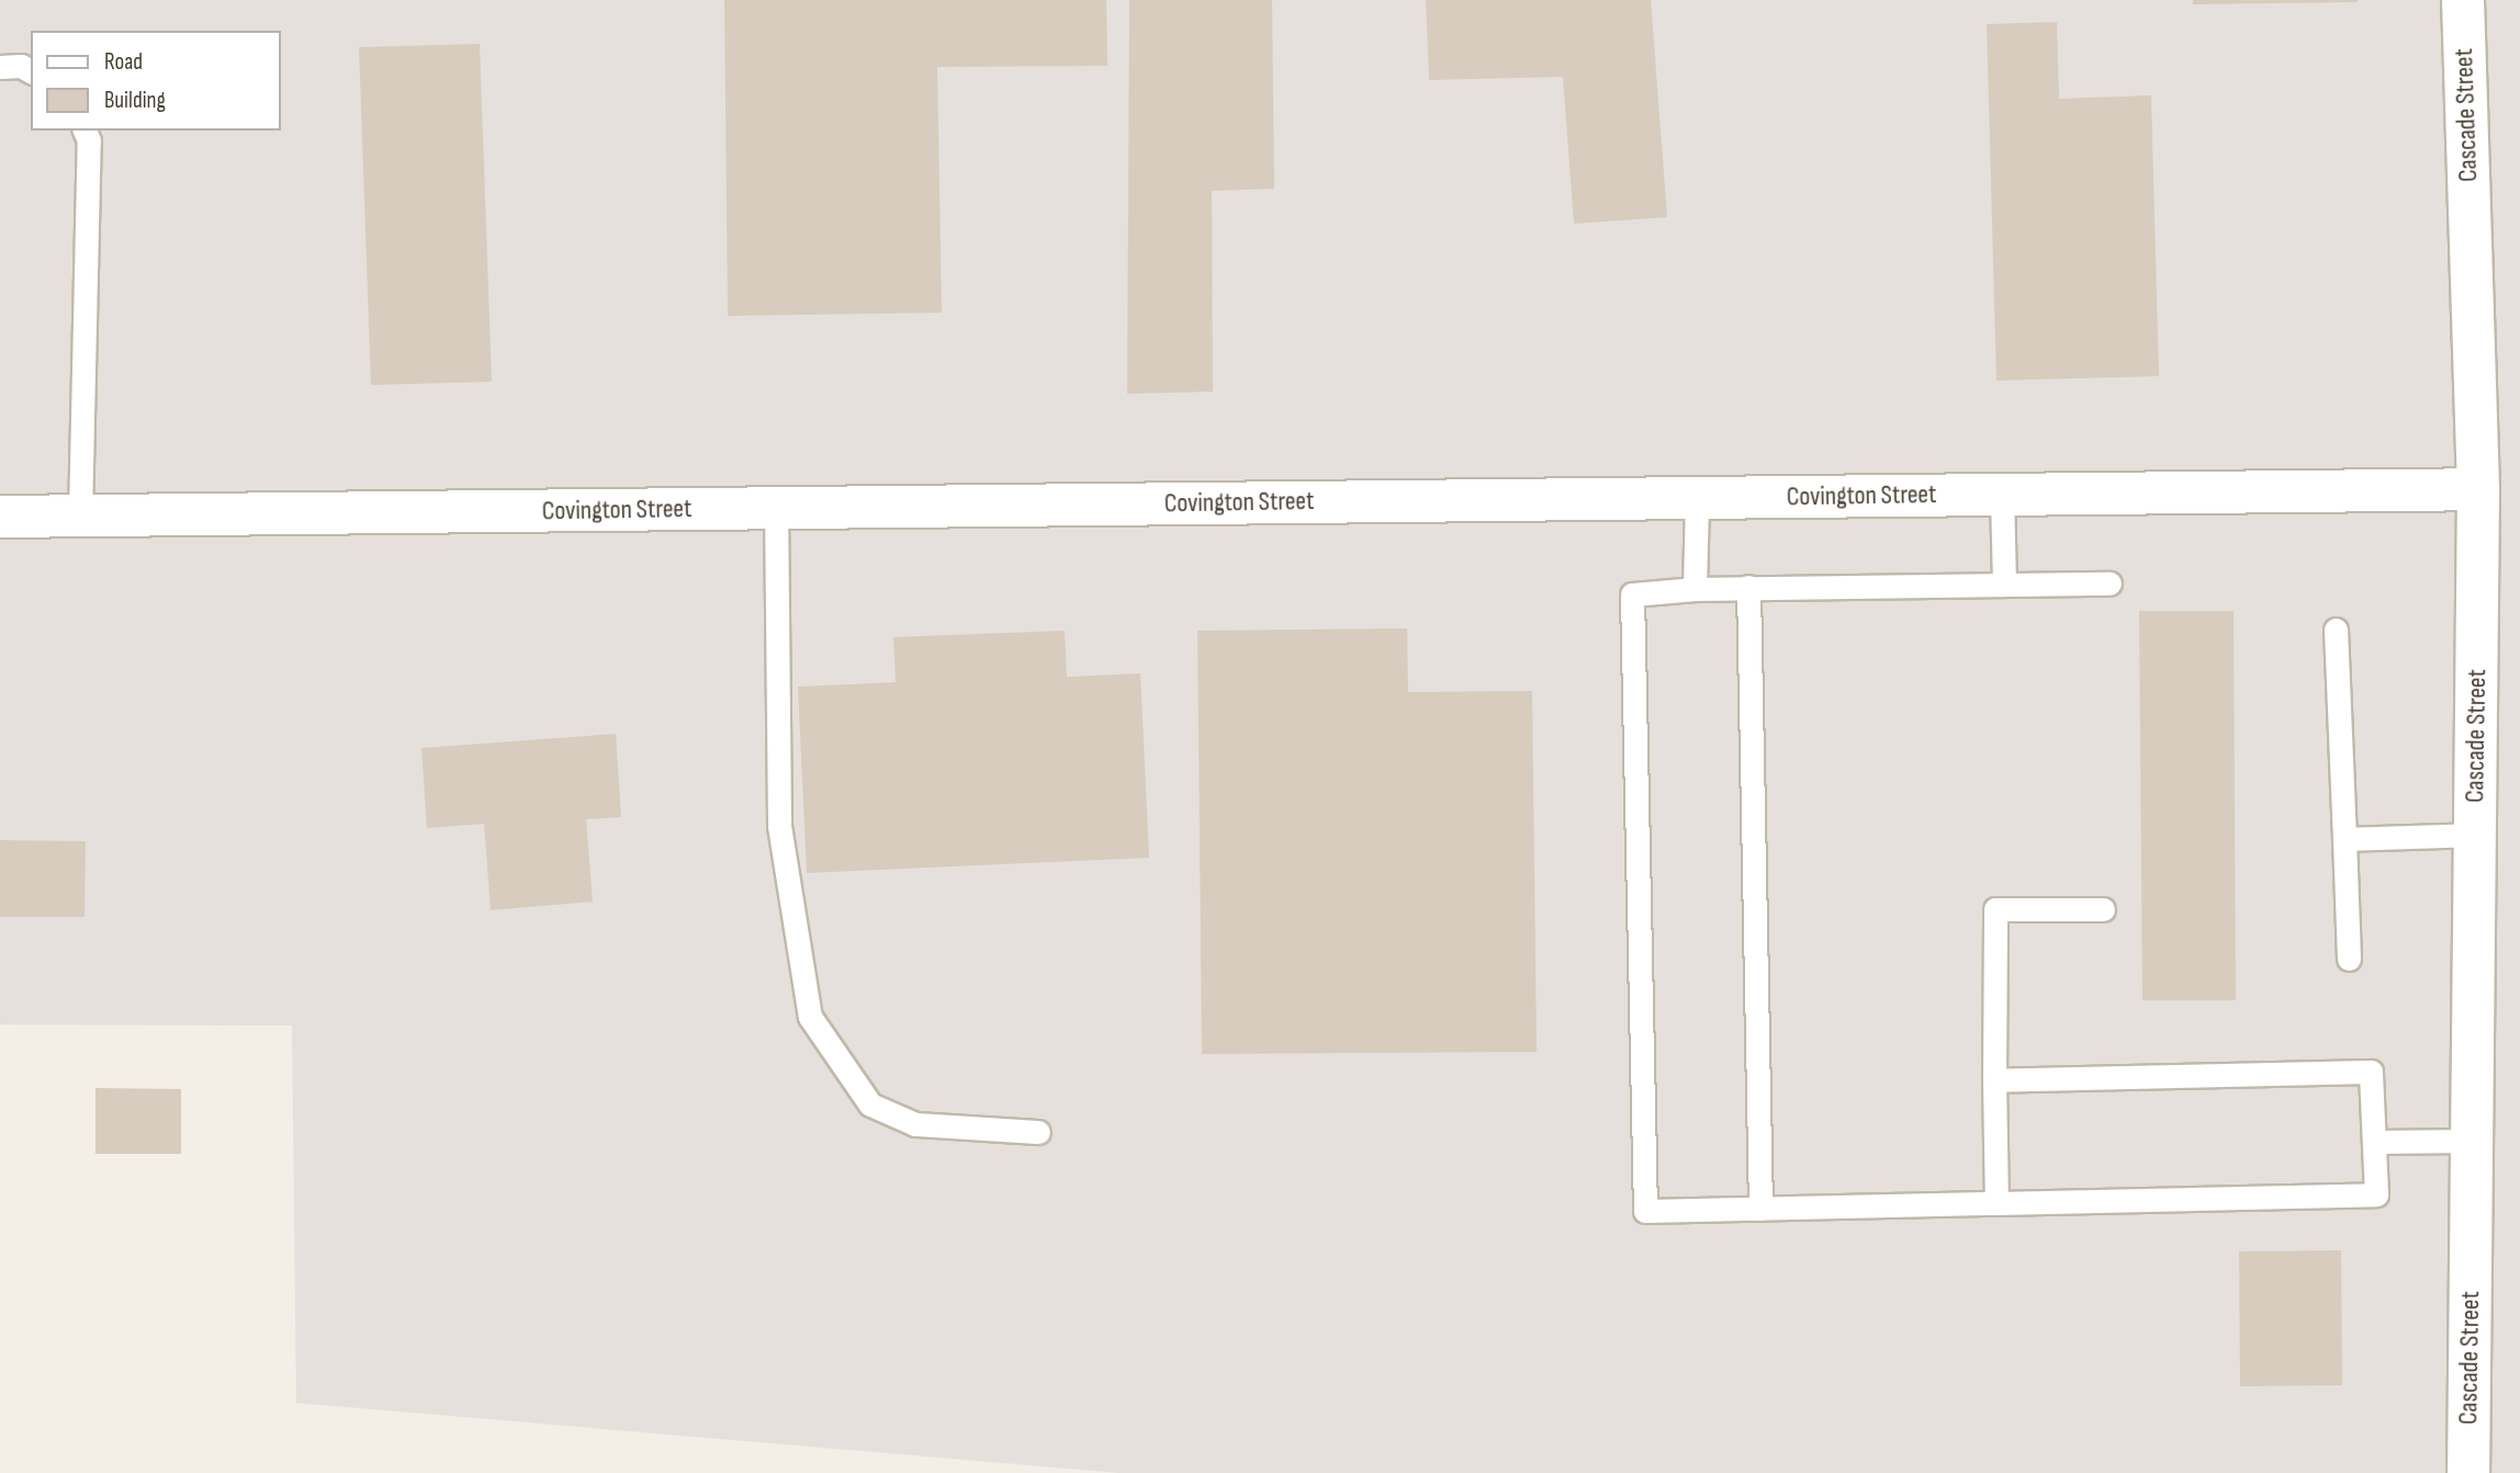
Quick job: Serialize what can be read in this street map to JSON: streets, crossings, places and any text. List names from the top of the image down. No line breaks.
{"streets":{"street":["Cascade Street","Covington Street"]},"crossings":[["Cascade Street","Covington Street"]],"legend":["Road","Building"]}
